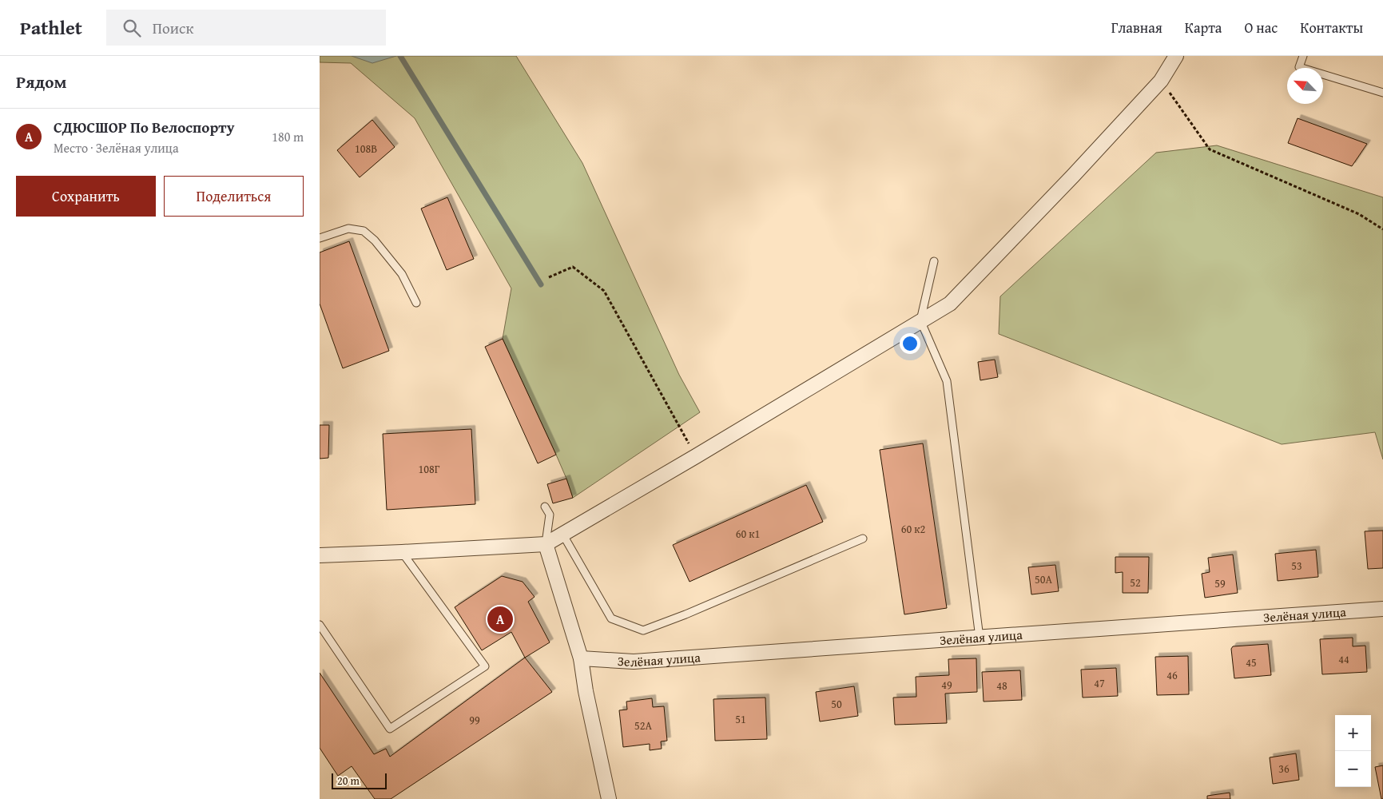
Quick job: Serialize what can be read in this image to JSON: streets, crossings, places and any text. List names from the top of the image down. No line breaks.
{"streets":{"street":["Зелёная улица"]},"house_numbers":["108В","108Г","60 к2","60 к1","53","50А","52","59","44","45","46","47","49","48","50","51","99","52А","36"],"scale_bar":"20 m","north":"top left","page":{"header":"Pathlet","search":"Поиск","nav":["Главная","Карта","О нас","Контакты"],"heading":"Рядом","list":[{"mark":"A","name":"СДЮСШОР По Велоспорту","note":"Место · Зелёная улица","value":"180 m"}],"buttons":["Сохранить","Поделиться"],"pins":"A","map_buttons":["+","−"],"scale":"20 m"}}
